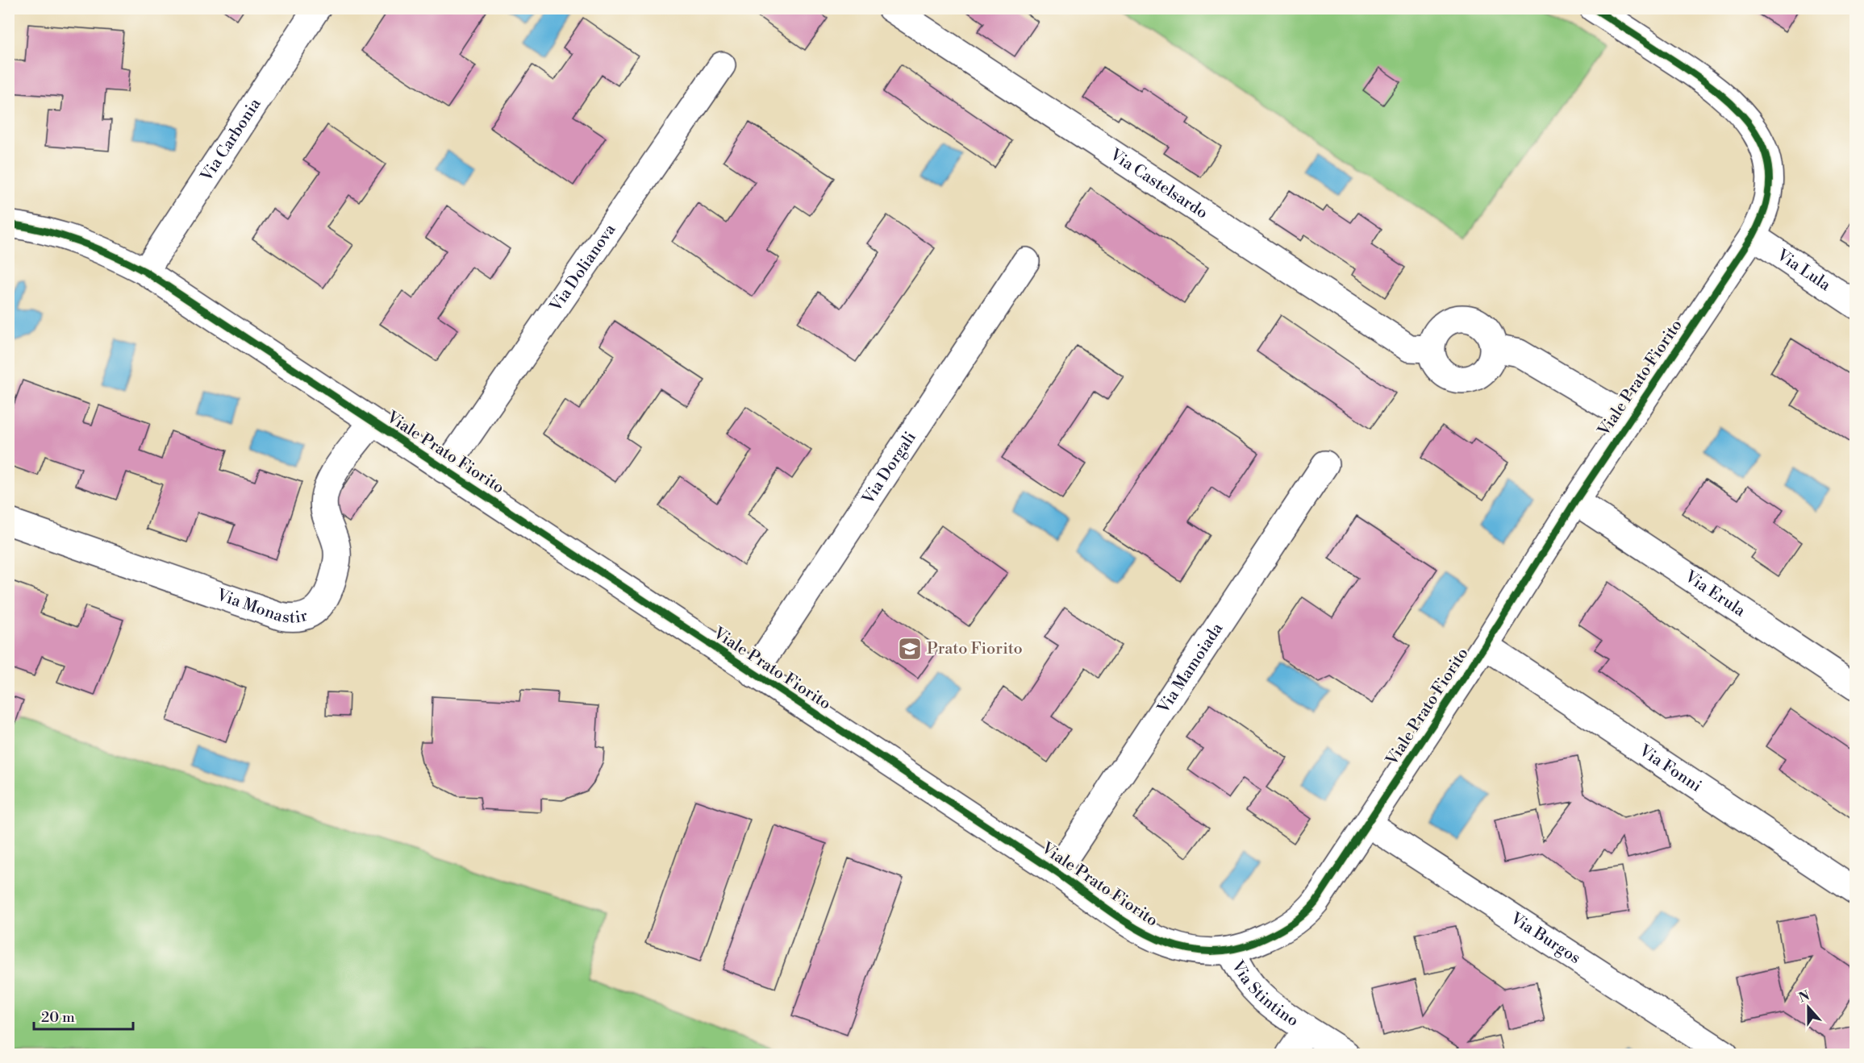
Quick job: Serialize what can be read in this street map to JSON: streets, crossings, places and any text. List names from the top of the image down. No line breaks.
{"streets":{"street":["Via Carbonia","Via Castelsardo","Via Dolianova","Via Lula","Viale Prato Fiorito","Via Dorgali","Via Erula","Via Monastir","Via Mamoiada","Via Fonni","Via Burgos","Via Stintino"]},"crossings":[["Via Carbonia","Viale Prato Fiorito"],["Via Dolianova","Viale Prato Fiorito"],["Via Lula","Viale Prato Fiorito"],["Viale Prato Fiorito","Via Dorgali"],["Viale Prato Fiorito","Via Erula"],["Viale Prato Fiorito","Via Monastir"],["Viale Prato Fiorito","Via Mamoiada"],["Viale Prato Fiorito","Via Fonni"],["Viale Prato Fiorito","Via Burgos"],["Viale Prato Fiorito","Via Stintino"]],"places":{"school or university":["Prato Fiorito"]},"scale_bar":"20 m","north":"top"}
